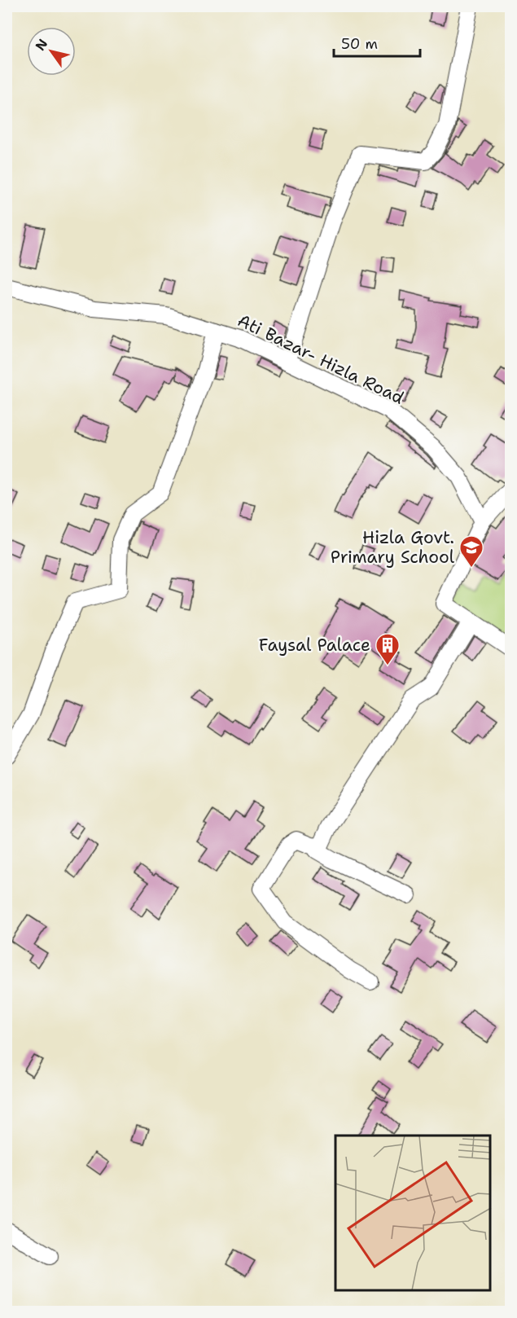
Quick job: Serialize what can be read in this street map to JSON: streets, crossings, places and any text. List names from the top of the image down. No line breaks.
{"streets":{"street":["Ati Bazar- Hizla Road"]},"places":{"school or university":["Hizla Govt. Primary School"],"building":["Faysal Palace"]},"scale_bar":"50 m","north":"top left"}
